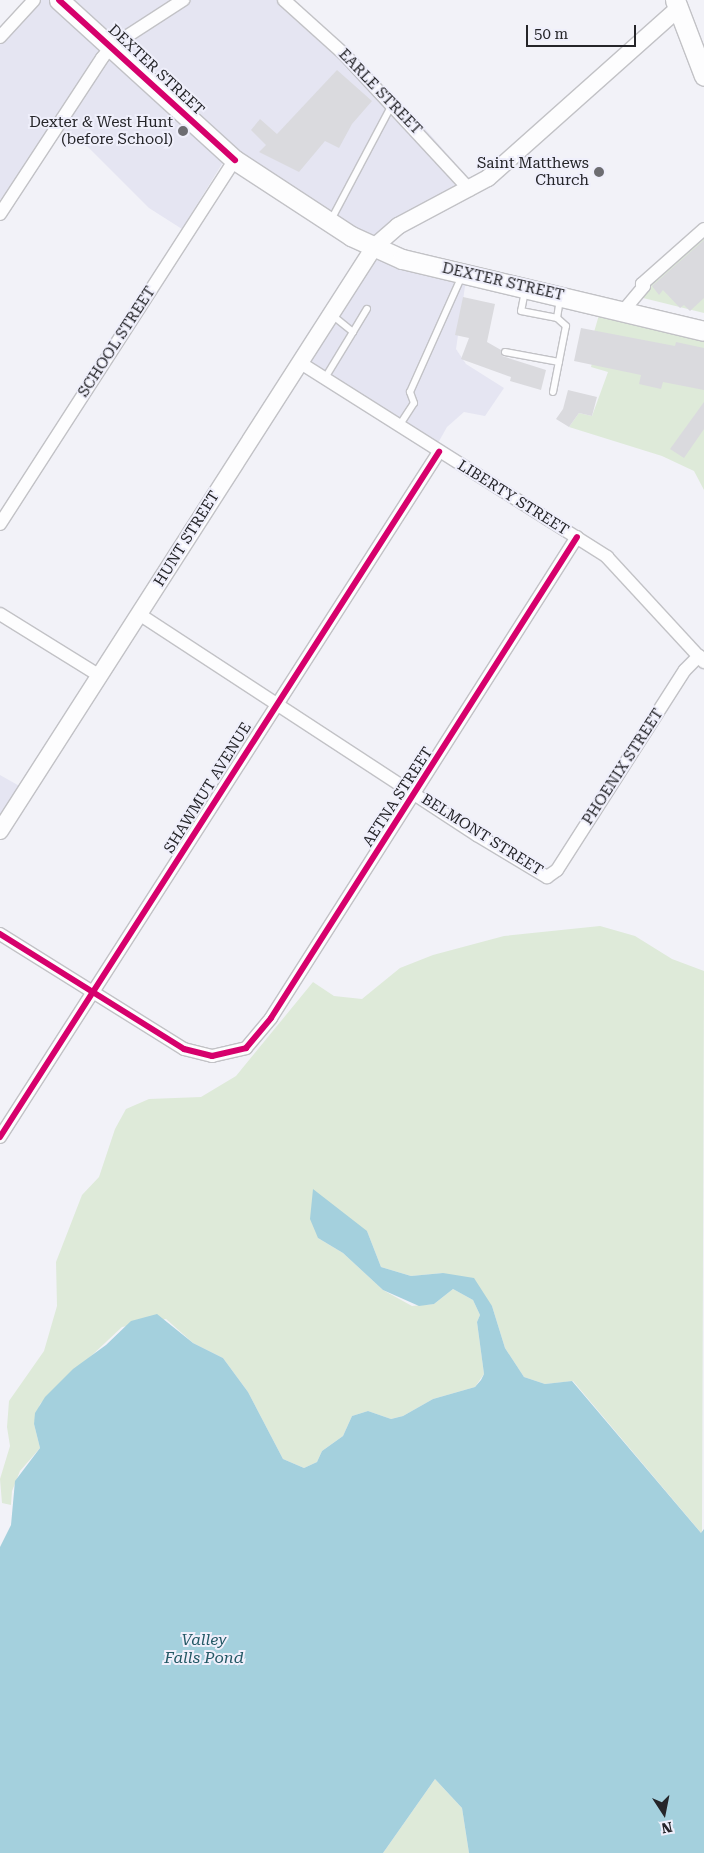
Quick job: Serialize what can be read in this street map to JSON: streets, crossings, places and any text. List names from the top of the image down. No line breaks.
{"streets":{"main road":["DEXTER STREET","HUNT STREET"],"street":["EARLE STREET","SCHOOL STREET","LIBERTY STREET","PHOENIX STREET","SHAWMUT AVENUE","AETNA STREET","BELMONT STREET"]},"crossings":[["DEXTER STREET","SCHOOL STREET"],["DEXTER STREET","HUNT STREET"],["EARLE STREET","HUNT STREET"],["LIBERTY STREET","HUNT STREET"],["LIBERTY STREET","PHOENIX STREET"],["LIBERTY STREET","SHAWMUT AVENUE"],["LIBERTY STREET","AETNA STREET"],["HUNT STREET","BELMONT STREET"],["PHOENIX STREET","BELMONT STREET"],["SHAWMUT AVENUE","AETNA STREET"],["SHAWMUT AVENUE","BELMONT STREET"],["AETNA STREET","BELMONT STREET"]],"water":["Valley Falls Pond"],"places":["Dexter & West Hunt (before School)","Saint Matthews Church"],"scale_bar":"50 m","north":"bottom"}
